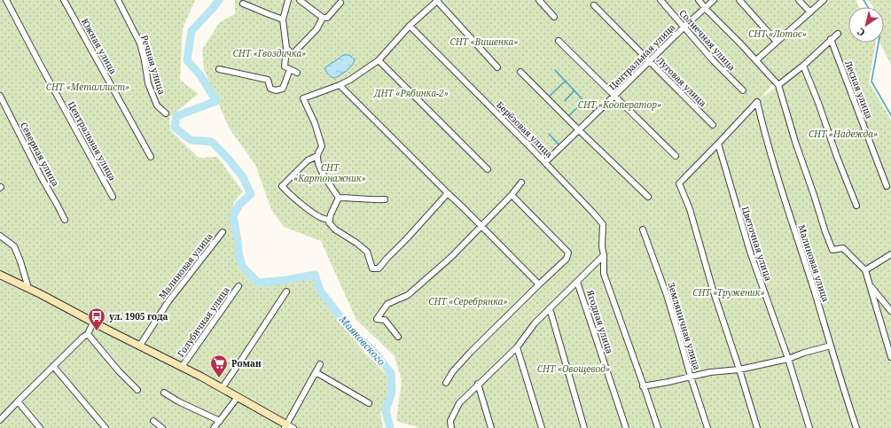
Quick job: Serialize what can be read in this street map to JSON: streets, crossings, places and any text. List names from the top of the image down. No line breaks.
{"streets":{"street":["Солнечная улица","Южная улица","Центральная улица","Речная улица","Луговая улица","Лесная улица","Берёзовая улица","Северная улица","Цветочная улица","Малиновая улица","Голубичная улица","Ягодная улица","Земляничная улица"]},"crossings":[["Солнечная улица","Центральная улица"],["Центральная улица","Луговая улица"],["Центральная улица","Берёзовая улица"],["Цветочная улица","Малиновая улица"]],"water":["Маяковского"],"parks":["СНТ «Лотос»","СНТ «Вишенка»","СНТ «Гвоздичка»","СНТ «Металлист»","ДНТ «Рябинка-2»","СНТ «Кооператор»","СНТ «Надежда»","СНТ «Картонажник»","СНТ «Труженик»","СНТ «Серебрянка»","СНТ «Овощевод»"],"places":{"bus stop":["ул. 1905 года"],"supermarket":["Роман"]},"north":"bottom left"}
